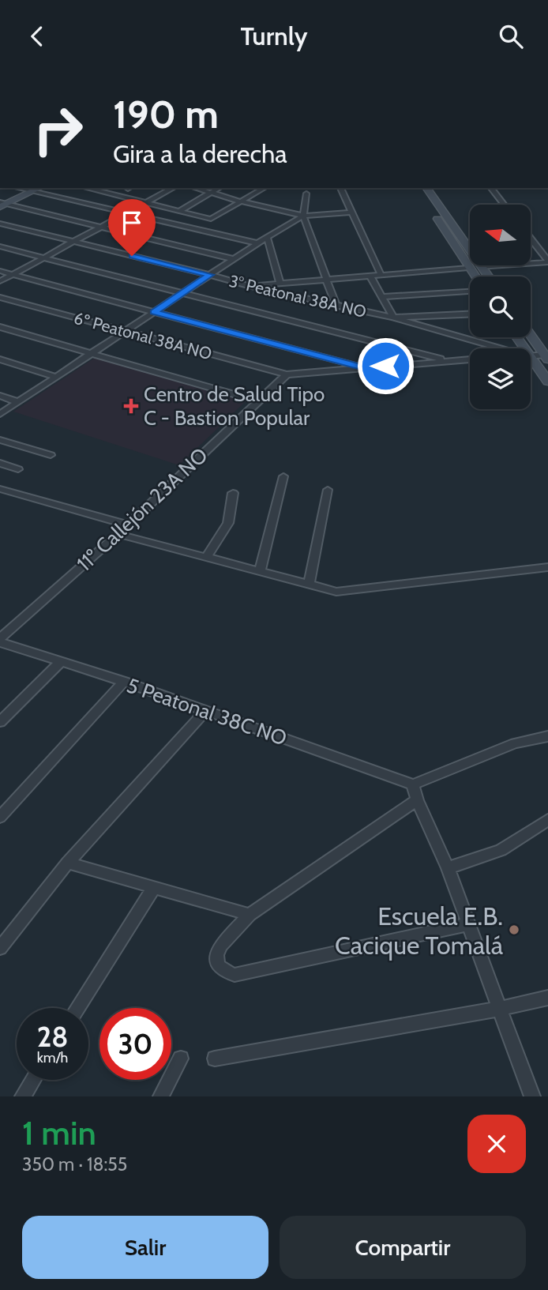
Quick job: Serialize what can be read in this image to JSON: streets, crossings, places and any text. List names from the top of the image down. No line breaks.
{"streets":{"street":["3° Peatonal 38A NO","6º Peatonal 38A NO","11º Callejón 23A NO","5 Peatonal 38C NO"]},"crossings":[["6º Peatonal 38A NO","11º Callejón 23A NO"]],"places":{"health":["Centro de Salud Tipo C - Bastion Popular"],"other":["Escuela E.B. Cacique Tomalá"]},"north":"left","page":{"header":"Turnly","turn":["190 m","Gira a la derecha"],"speed":"28 km/h","limit":"30","heading":["1 min","350 m · 18:55"],"buttons":["Salir","Compartir"]}}
